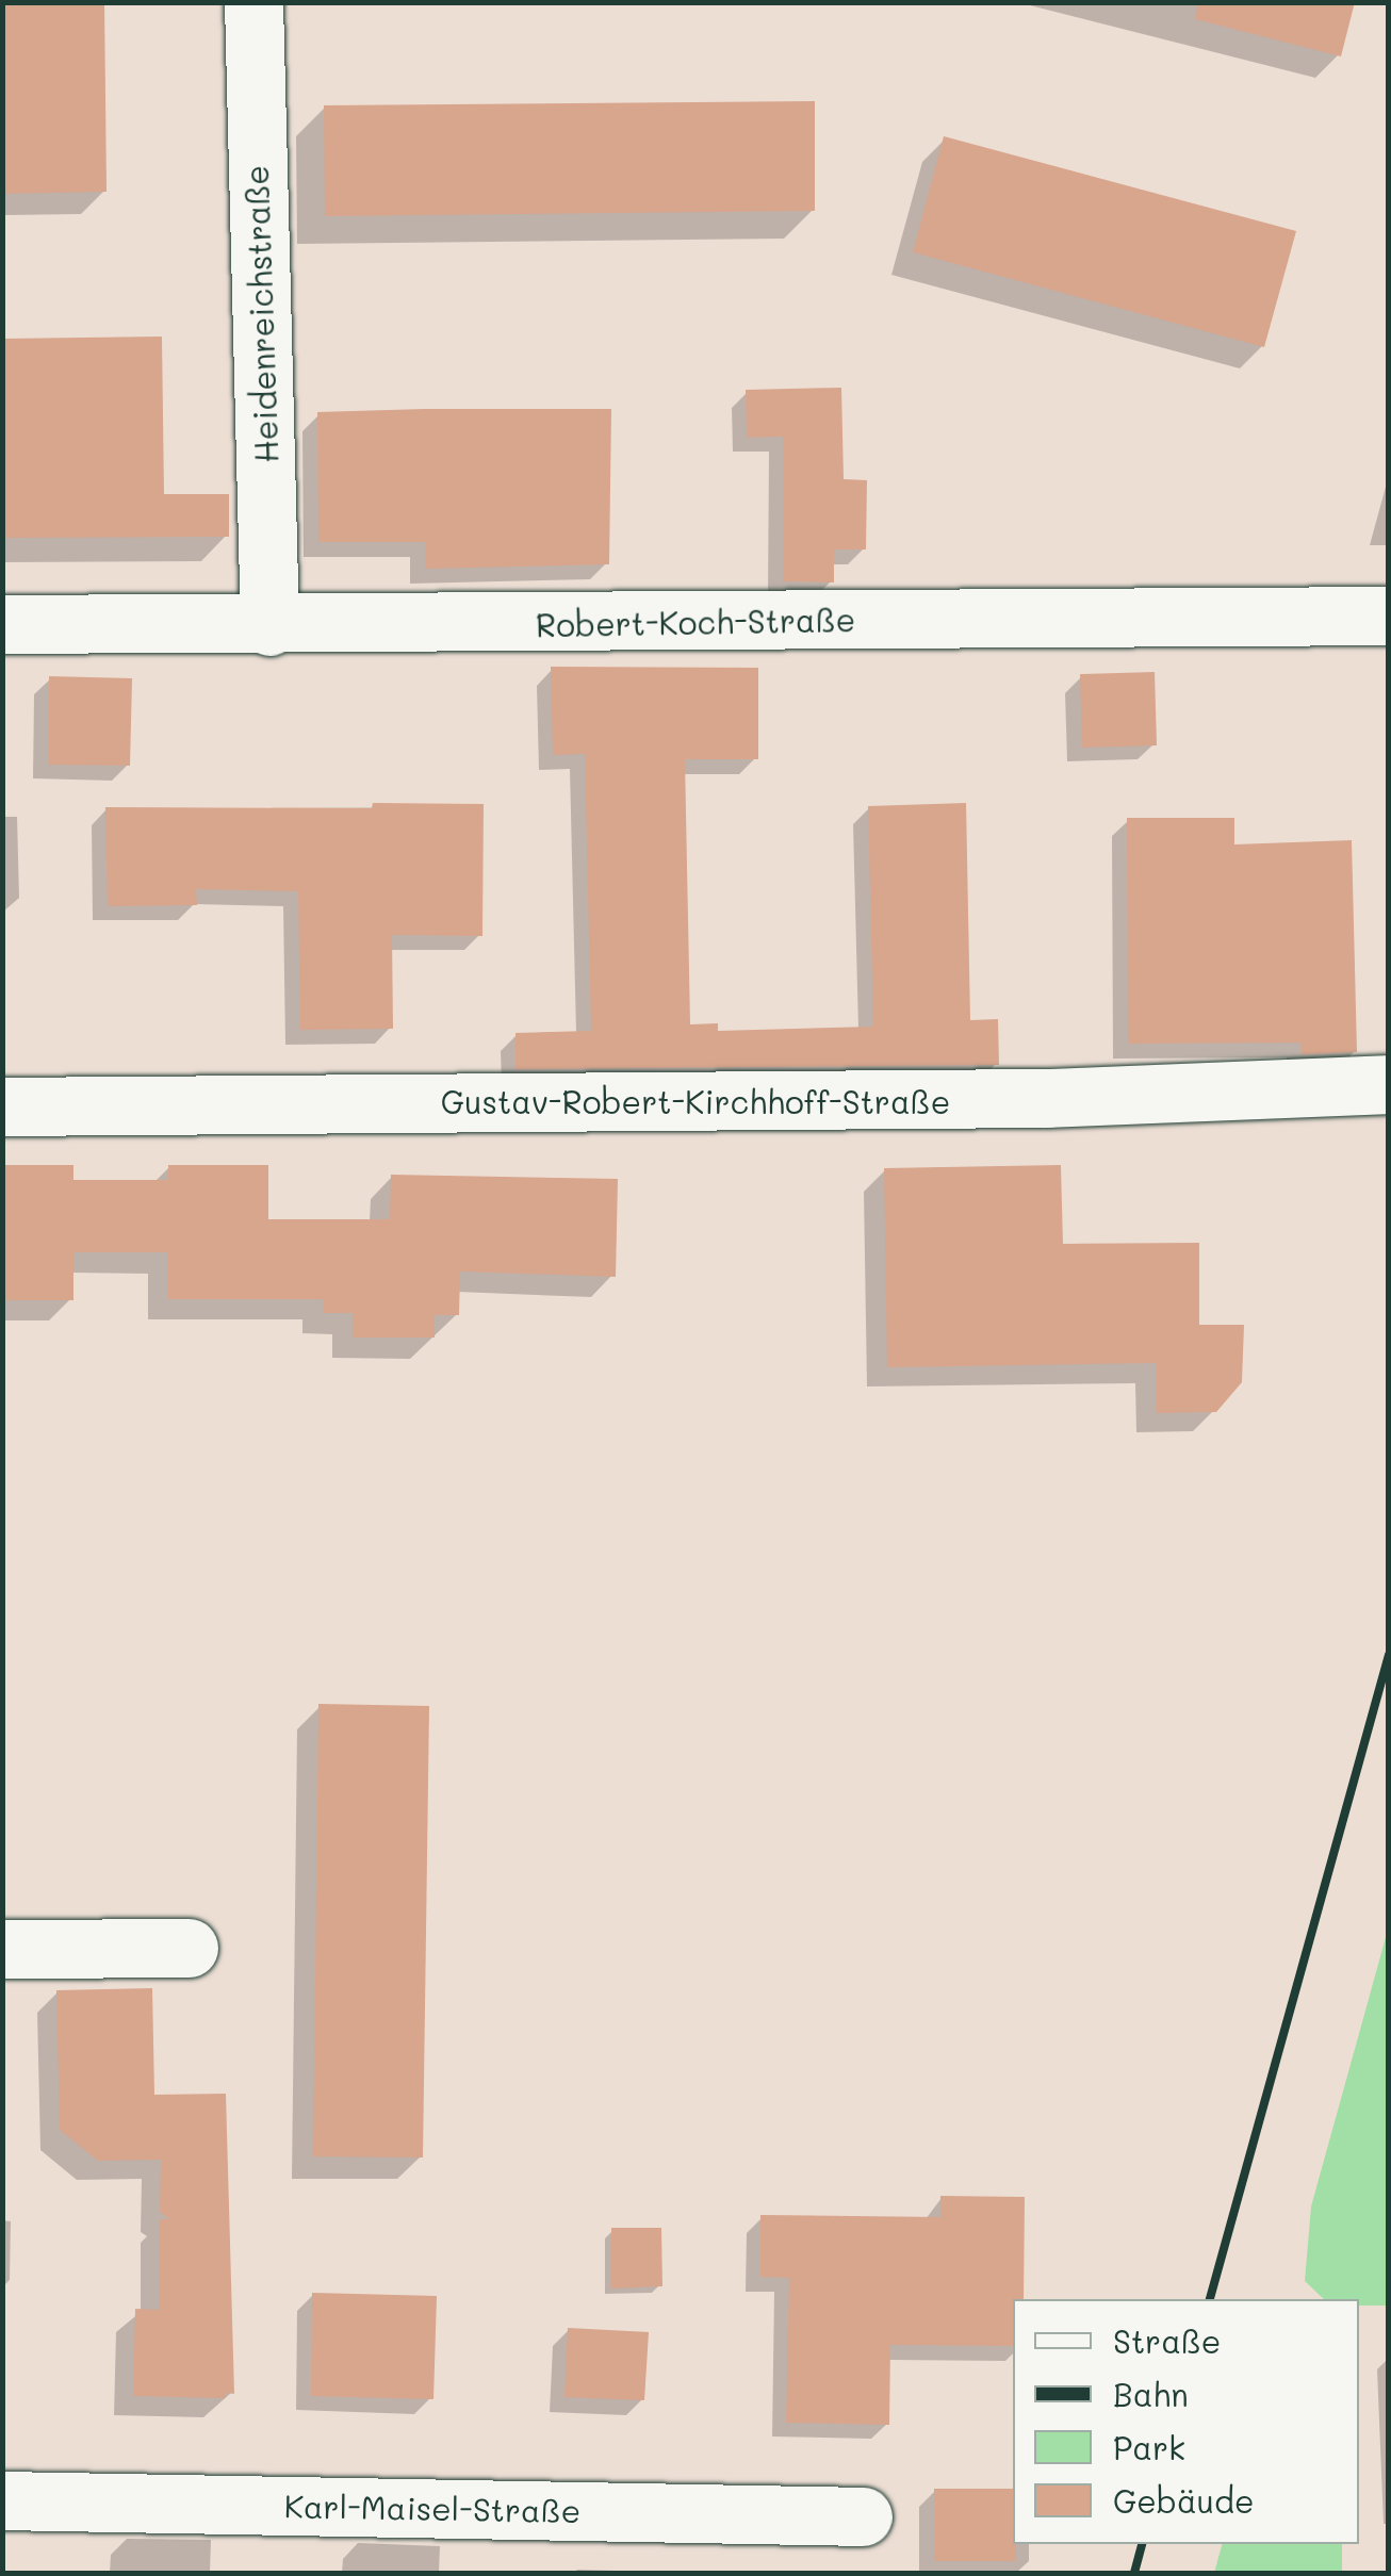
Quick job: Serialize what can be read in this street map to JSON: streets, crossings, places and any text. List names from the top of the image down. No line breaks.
{"streets":{"street":["Heidenreichstraße","Robert-Koch-Straße","Gustav-Robert-Kirchhoff-Straße","Karl-Maisel-Straße"]},"crossings":[["Heidenreichstraße","Robert-Koch-Straße"]],"legend":["Straße","Bahn","Park","Gebäude"]}
